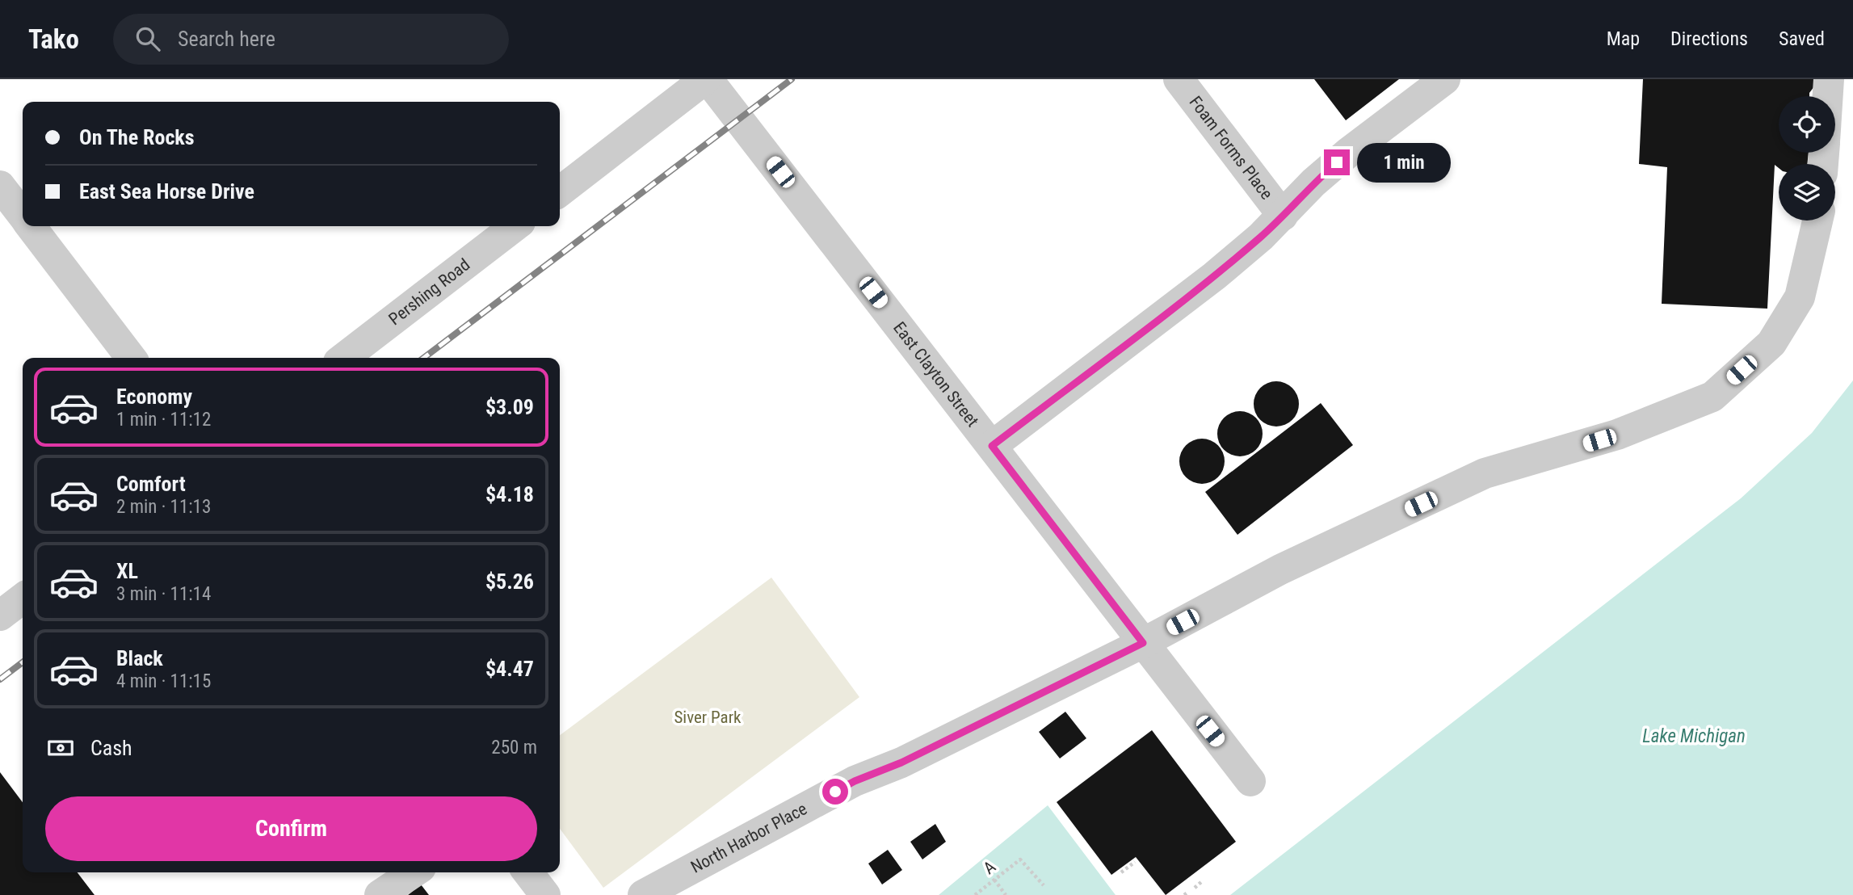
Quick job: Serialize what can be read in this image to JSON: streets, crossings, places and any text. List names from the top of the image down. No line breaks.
{"streets":{"street":["Foam Forms Place","Pershing Road","East Clayton Street","North Harbor Place"],"path":["A"]},"crossings":[["East Clayton Street","North Harbor Place"]],"water":["Lake Michigan"],"parks":["Siver Park"],"page":{"header":"Tako","search":"Search here","nav":["Map","Directions","Saved"],"banner":["On The Rocks","East Sea Horse Drive"],"bubble":"1 min","list":[{"name":"Economy","note":"1 min · 11:12","value":"$3.09"},{"name":"Comfort","note":"2 min · 11:13","value":"$4.18"},{"name":"XL","note":"3 min · 11:14","value":"$5.26"},{"name":"Black","note":"4 min · 11:15","value":"$4.47"}],"pay":["Cash","250 m"],"buttons":"Confirm"}}
